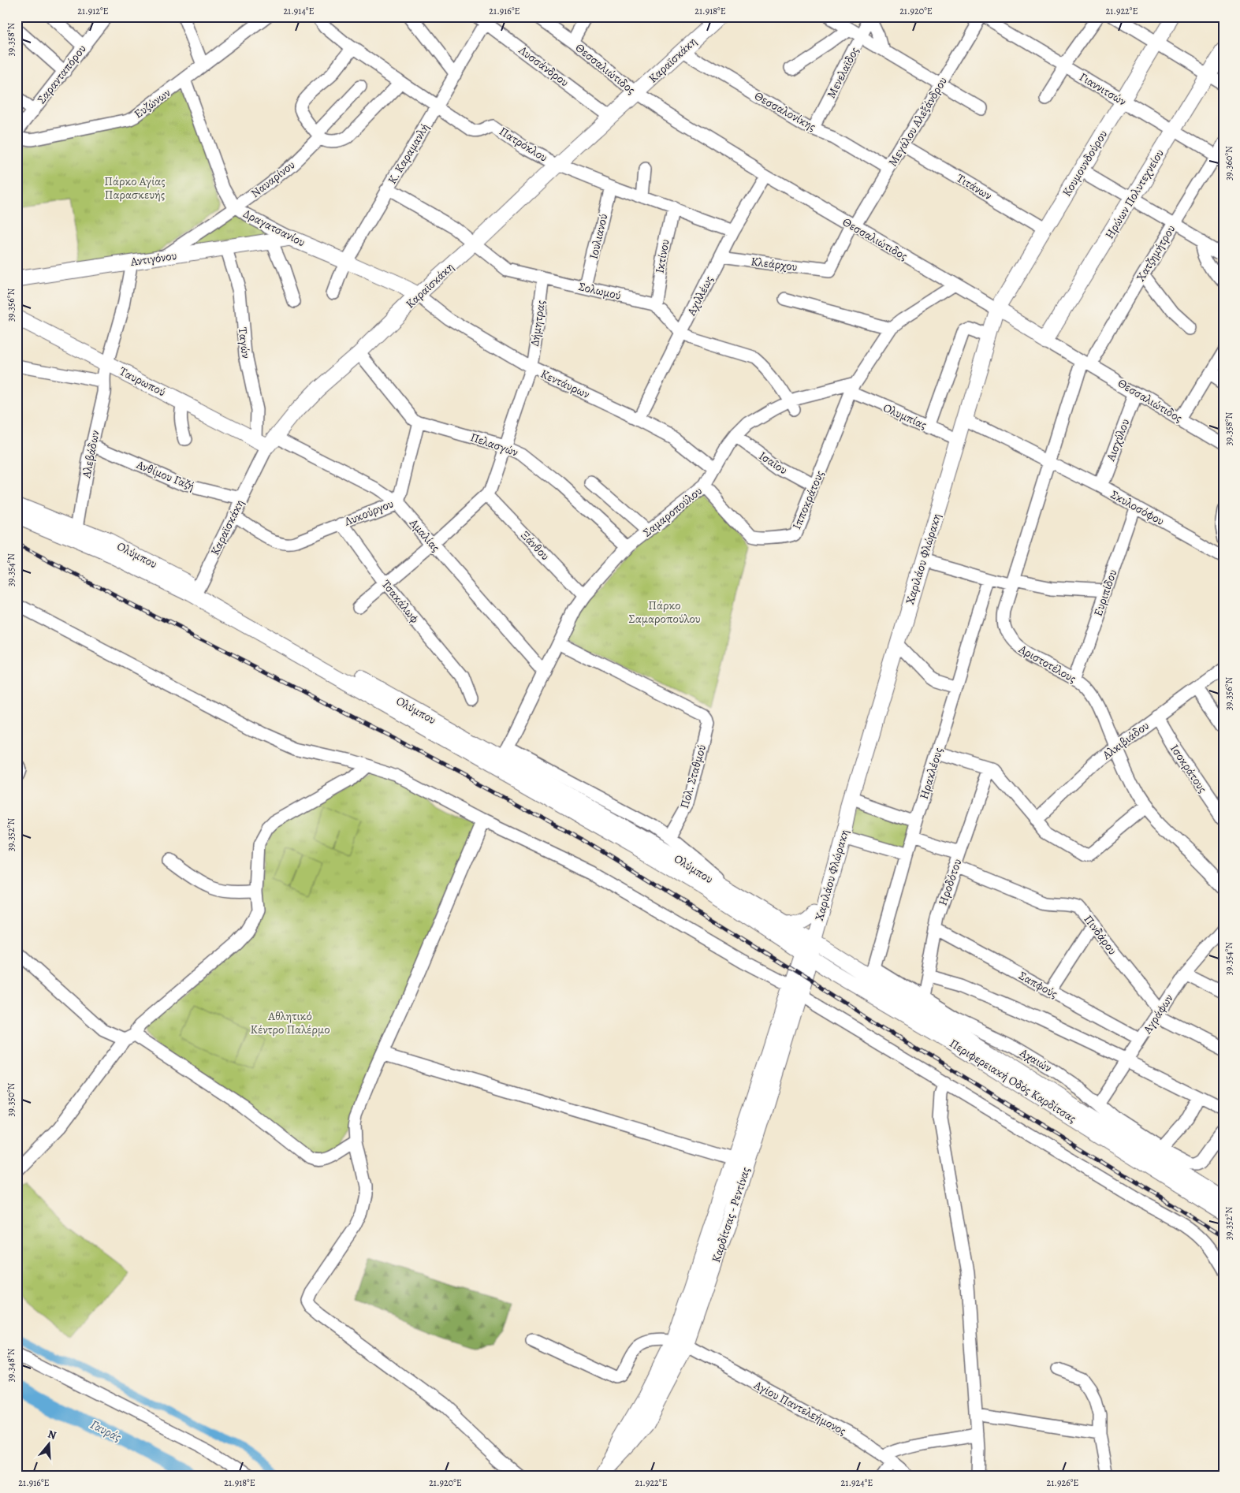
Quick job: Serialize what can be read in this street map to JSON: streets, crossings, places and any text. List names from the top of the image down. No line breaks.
{"streets":{"main road":["Καραϊσκάκη","Θεσσαλιώτιδος","Κουμουνδούρου","Ηρώων Πολυτεχνείου","Δραγατσανίου","Αντιγόνου","Ταυρωπού","Ολύμπου","Χαριλάου Φλώρακη","Περιφερειακή Οδός Καρδίτσας","Καρδίτσας - Ρεντίνας"],"street":["Λυσσάνδρου","Μενελαϊδος","Σαρανταπόρου","Γιαννιτσών","Ευζώνων","Θεσσαλονίκης","Μεγάλου Αλεξάνδρου","Πατρόκλου","Κ. Καραμανλή","Ναυαρίνου","Τιτάνων","Ιουλιανού","Χατζημήτρου","Ικτίνου","Κλεάρχου","Σολωμού","Αχιλλέως","Δήμητρας","Ταγών","Κεντάυρων","Ολυμπίας","Αισχύλου","Πελασγών","Αλεβάδων","Ισαΐου","Ανθίμου Γαζή","Ιπποκράτους","Σκυλοσόφου","Σαμαροπούλου","Λυκούργου","Αμαλίας","Ξάνθου","Ευριπίδου","Τσακάλωφ","Αριστοτέλους","Αλκιβιάδου","Ισοκράτους","Ηρακλέους","Πολ. Σταθμού","Ηροδότου","Πινδάρου","Σαπφούς","Αγράφων","Αχαιών","Αγίου Παντελεήμονος"]},"crossings":[["Καραϊσκάκη","Λυσσάνδρου"],["Καραϊσκάκη","Θεσσαλιώτιδος"],["Καραϊσκάκη","Θεσσαλονίκης"],["Καραϊσκάκη","Πατρόκλου"],["Καραϊσκάκη","Δραγατσανίου"],["Καραϊσκάκη","Σολωμού"],["Καραϊσκάκη","Ταγών"],["Καραϊσκάκη","Ταυρωπού"],["Καραϊσκάκη","Κεντάυρων"],["Καραϊσκάκη","Πελασγών"],["Καραϊσκάκη","Ανθίμου Γαζή"],["Καραϊσκάκη","Λυκούργου"],["Καραϊσκάκη","Αμαλίας"],["Καραϊσκάκη","Ολύμπου"],["Λυσσάνδρου","Κ. Καραμανλή"],["Θεσσαλιώτιδος","Μεγάλου Αλεξάνδρου"],["Θεσσαλιώτιδος","Κουμουνδούρου"],["Θεσσαλιώτιδος","Ηρώων Πολυτεχνείου"],["Θεσσαλιώτιδος","Χατζημήτρου"],["Θεσσαλιώτιδος","Αχιλλέως"],["Θεσσαλιώτιδος","Αισχύλου"],["Θεσσαλιώτιδος","Χαριλάου Φλώρακη"],["Θεσσαλιώτιδος","Αριστοτέλους"],["Μενελαϊδος","Θεσσαλονίκης"],["Γιαννιτσών","Μεγάλου Αλεξάνδρου"],["Γιαννιτσών","Κουμουνδούρου"],["Γιαννιτσών","Ηρώων Πολυτεχνείου"],["Γιαννιτσών","Χατζημήτρου"],["Ευζώνων","Δραγατσανίου"],["Θεσσαλονίκης","Μεγάλου Αλεξάνδρου"],["Μεγάλου Αλεξάνδρου","Τιτάνων"],["Μεγάλου Αλεξάνδρου","Κλεάρχου"],["Πατρόκλου","Κ. Καραμανλή"],["Πατρόκλου","Ιουλιανού"],["Πατρόκλου","Ικτίνου"],["Πατρόκλου","Αχιλλέως"],["Κ. Καραμανλή","Δραγατσανίου"],["Κ. Καραμανλή","Σολωμού"],["Κουμουνδούρου","Τιτάνων"],["Κουμουνδούρου","Χαριλάου Φλώρακη"],["Ναυαρίνου","Δραγατσανίου"],["Ναυαρίνου","Αντιγόνου"],["Δραγατσανίου","Αντιγόνου"],["Δραγατσανίου","Κεντάυρων"],["Ιουλιανού","Σολωμού"],["Χατζημήτρου","Αριστοτέλους"],["Ικτίνου","Σολωμού"],["Αντιγόνου","Ταγών"],["Αντιγόνου","Αλεβάδων"],["Κλεάρχου","Αχιλλέως"],["Σολωμού","Αχιλλέως"],["Σολωμού","Δήμητρας"],["Σολωμού","Σαμαροπούλου"],["Αχιλλέως","Κεντάυρων"],["Δήμητρας","Κεντάυρων"],["Δήμητρας","Πελασγών"],["Δήμητρας","Ξάνθου"],["Ταγών","Ταυρωπού"],["Ταγών","Αμαλίας"],["Ταυρωπού","Αλεβάδων"],["Ταυρωπού","Αμαλίας"],["Κεντάυρων","Σαμαροπούλου"],["Ολυμπίας","Ιπποκράτους"],["Ολυμπίας","Σαμαροπούλου"],["Ολυμπίας","Χαριλάου Φλώρακη"],["Αισχύλου","Σκυλοσόφου"],["Πελασγών","Σαμαροπούλου"],["Πελασγών","Λυκούργου"],["Αλεβάδων","Ανθίμου Γαζή"],["Αλεβάδων","Ολύμπου"],["Ισαΐου","Ιπποκράτους"],["Ισαΐου","Σαμαροπούλου"],["Ιπποκράτους","Σαμαροπούλου"],["Σκυλοσόφου","Χαριλάου Φλώρακη"],["Σκυλοσόφου","Ευριπίδου"],["Σκυλοσόφου","Αριστοτέλους"],["Σαμαροπούλου","Αμαλίας"],["Σαμαροπούλου","Ξάνθου"],["Σαμαροπούλου","Ολύμπου"],["Σαμαροπούλου","Πολ. Σταθμού"],["Λυκούργου","Αμαλίας"],["Λυκούργου","Τσακάλωφ"],["Ολύμπου","Χαριλάου Φλώρακη"],["Ολύμπου","Περιφερειακή Οδός Καρδίτσας"],["Ολύμπου","Καρδίτσας - Ρεντίνας"],["Χαριλάου Φλώρακη","Περιφερειακή Οδός Καρδίτσας"],["Χαριλάου Φλώρακη","Καρδίτσας - Ρεντίνας"],["Ευριπίδου","Αριστοτέλους"],["Αριστοτέλους","Αλκιβιάδου"],["Αλκιβιάδου","Ισοκράτους"],["Ηρακλέους","Αχαιών"],["Ηροδότου","Πινδάρου"],["Ηροδότου","Σαπφούς"],["Ηροδότου","Αχαιών"],["Πινδάρου","Αγράφων"],["Σαπφούς","Αγράφων"],["Αγράφων","Αχαιών"],["Περιφερειακή Οδός Καρδίτσας","Καρδίτσας - Ρεντίνας"],["Καρδίτσας - Ρεντίνας","Αγίου Παντελεήμονος"]],"water":["Γαυράς"],"parks":["Πάρκο Αγίας Παρασκευής","Πάρκο Σαμαροπούλου","Αθλητικό Κέντρο Παλέρμο"],"north":"top","coordinates":["21.912°E","21.914°E","21.916°E","21.918°E","21.920°E","21.922°E","39.358°N","39.360°N","39.356°N","39.354°N","39.352°N","39.350°N","39.348°N","21.924°E","21.926°E"]}
